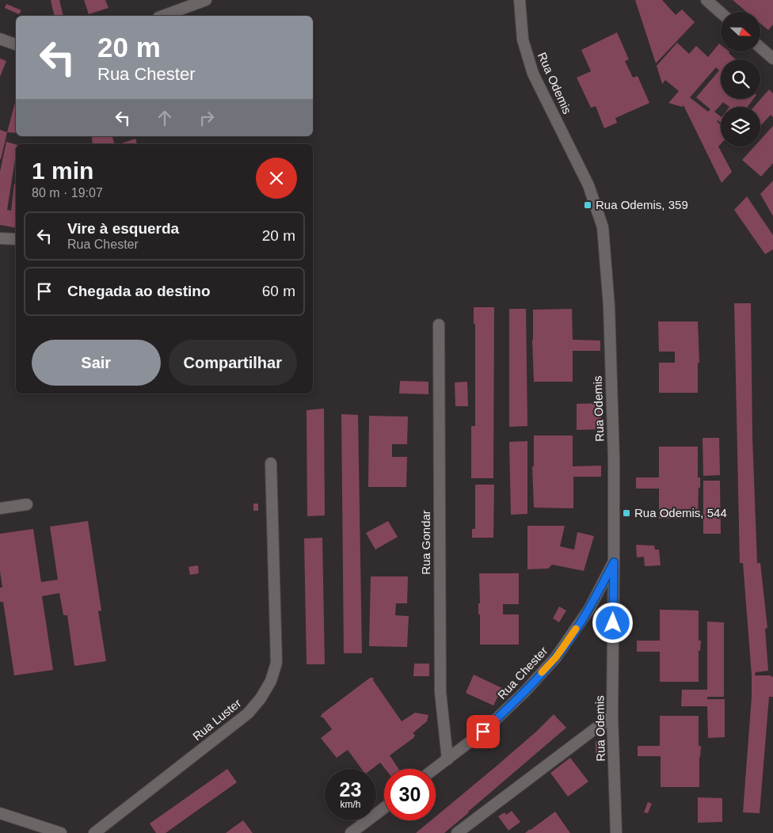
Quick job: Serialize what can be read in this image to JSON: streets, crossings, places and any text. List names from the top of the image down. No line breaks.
{"streets":{"street":["Rua Odemis","Rua Gondar","Rua Chester","Rua Luster"]},"crossings":[["Rua Odemis","Rua Chester"],["Rua Gondar","Rua Chester"]],"places":{"transit":["Rua Odemis, 359","Rua Odemis, 544"]},"north":"right","page":{"turn":["20 m","Rua Chester"],"heading":["1 min","80 m · 19:07"],"list":[{"name":"Vire à esquerda","note":"Rua Chester","value":"20 m"},{"name":"Chegada ao destino","value":"60 m"}],"buttons":["Sair","Compartilhar"],"speed":"23 km/h","limit":"30"}}
